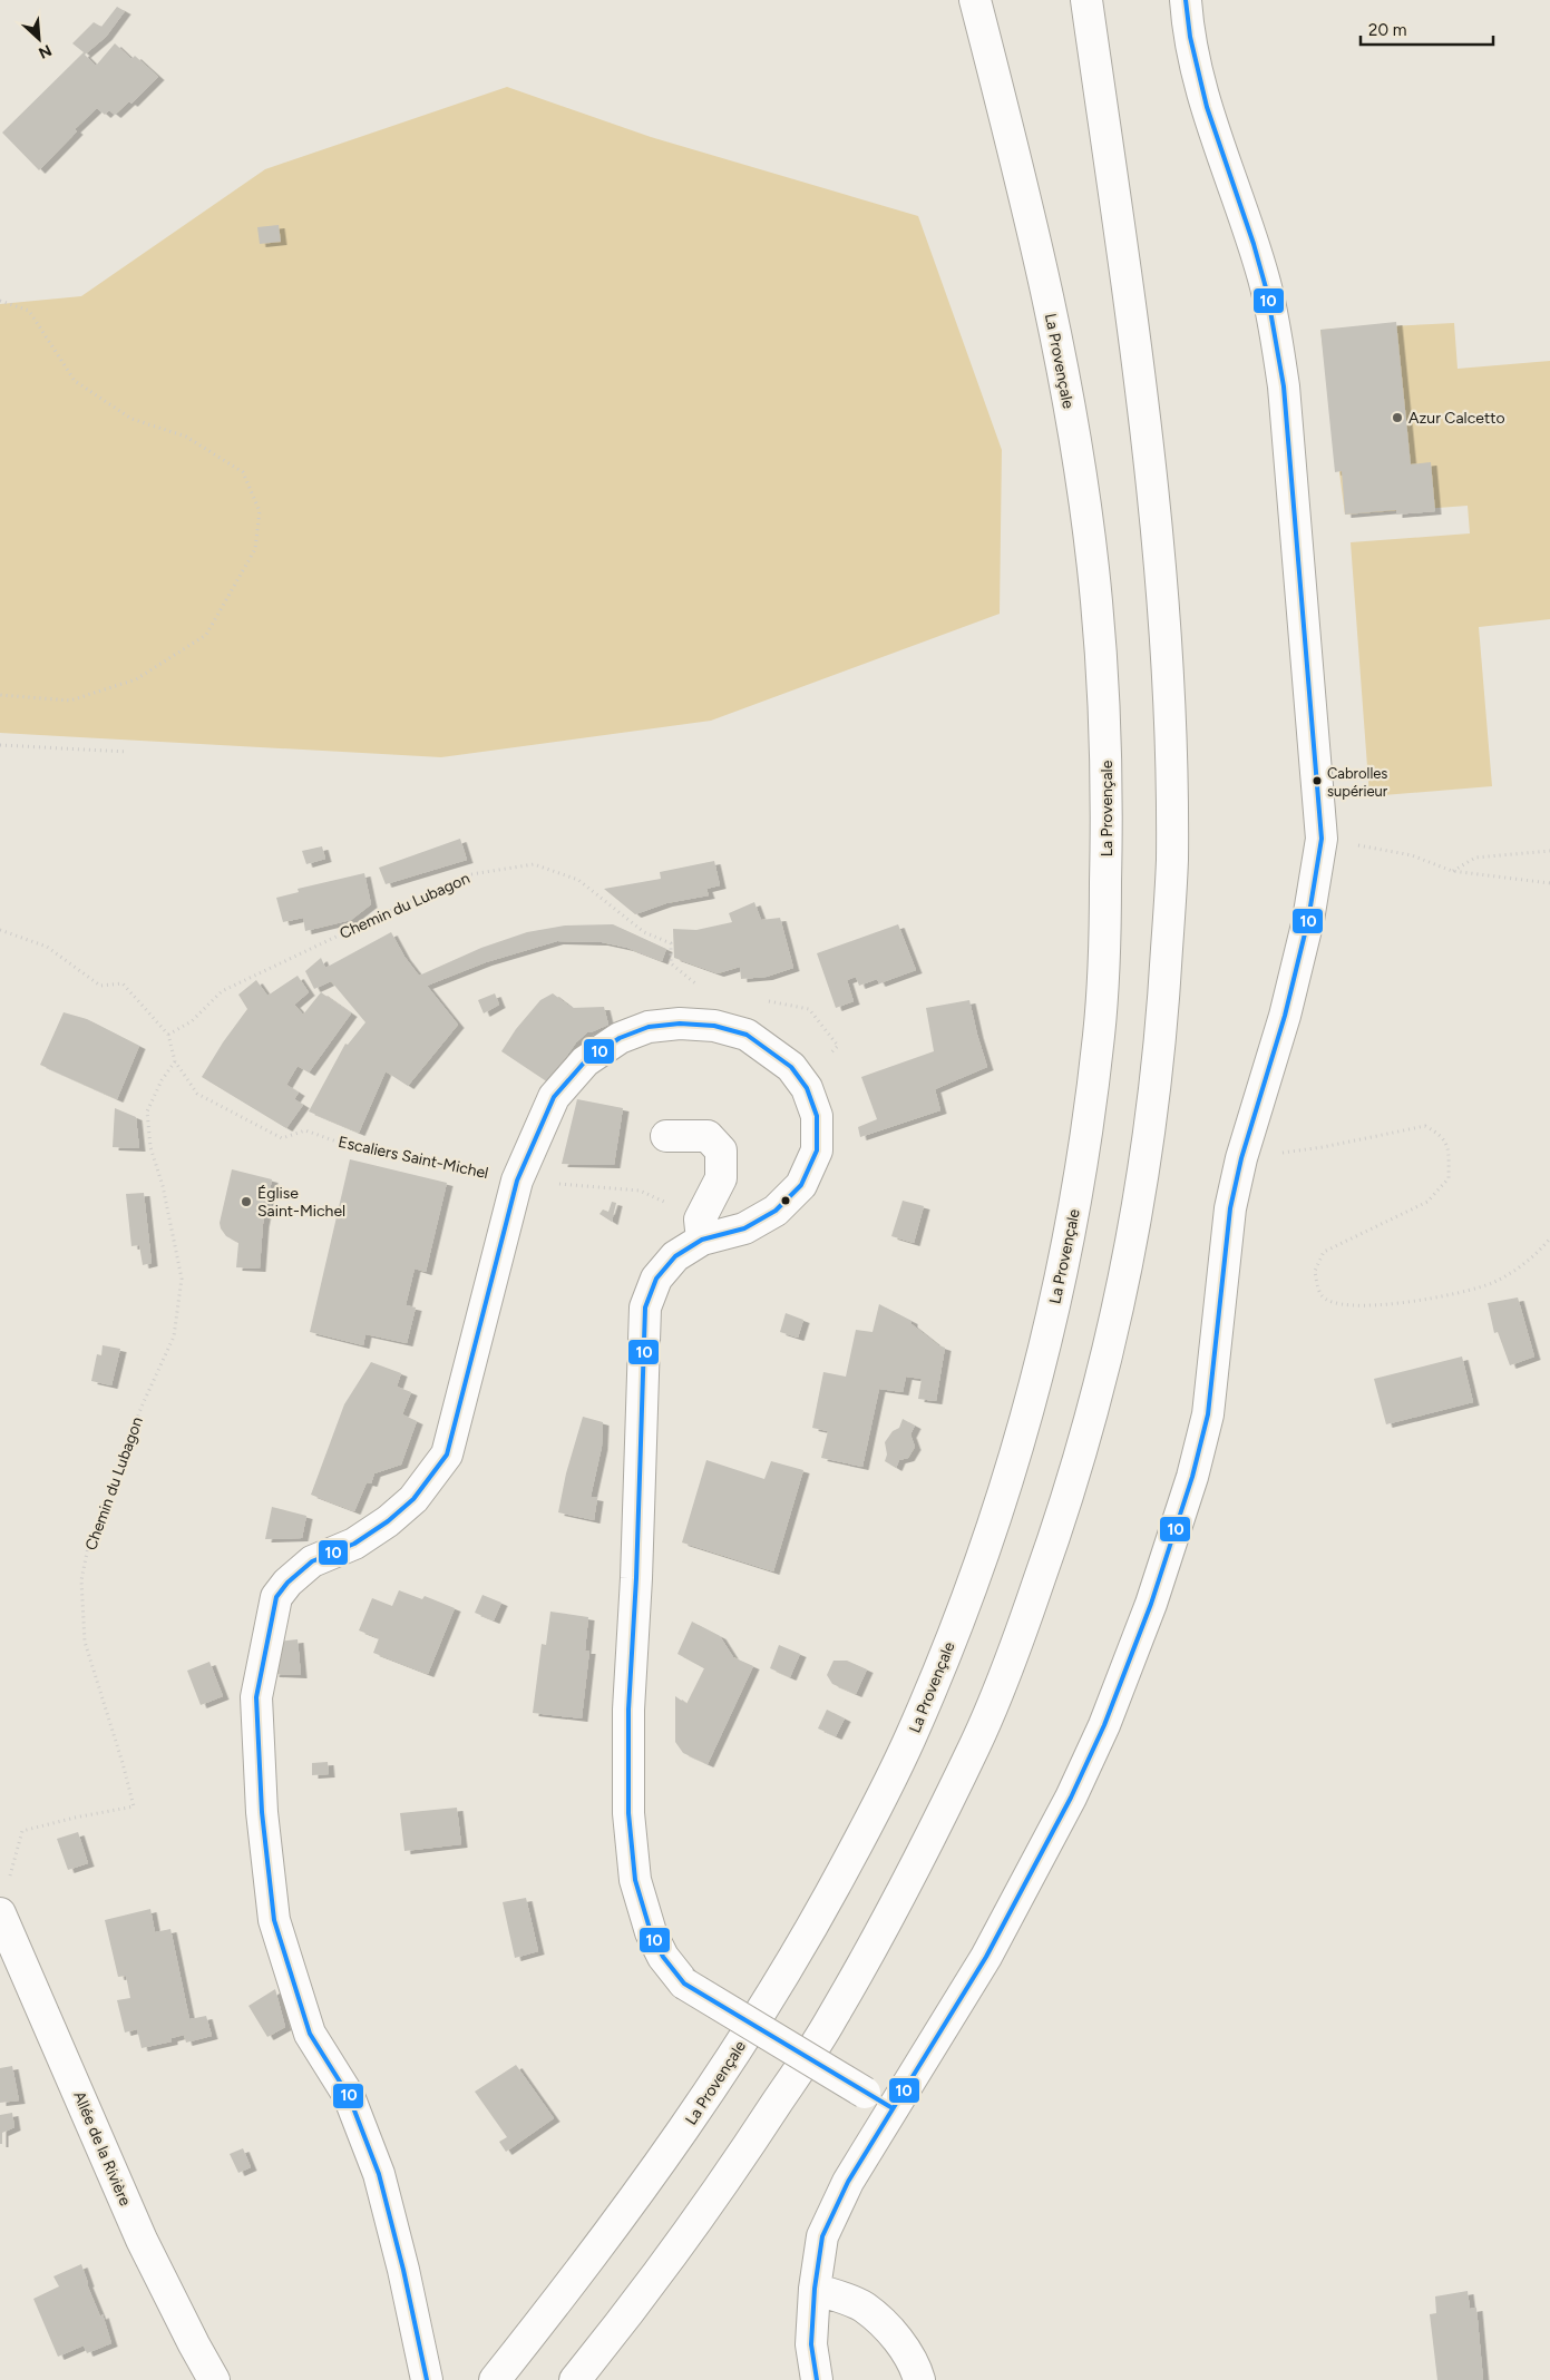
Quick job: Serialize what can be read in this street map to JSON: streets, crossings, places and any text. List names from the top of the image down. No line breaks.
{"streets":{"main road":["La Provençale","Allée de la Rivière"],"path":["Chemin du Lubagon","Escaliers Saint-Michel"]},"crossings":[["Chemin du Lubagon","Escaliers Saint-Michel"]],"places":["Azur Calcetto","Cabrolles supérieur","Église Saint-Michel"],"lines":["transit line 10"],"scale_bar":"20 m","north":"bottom right"}
